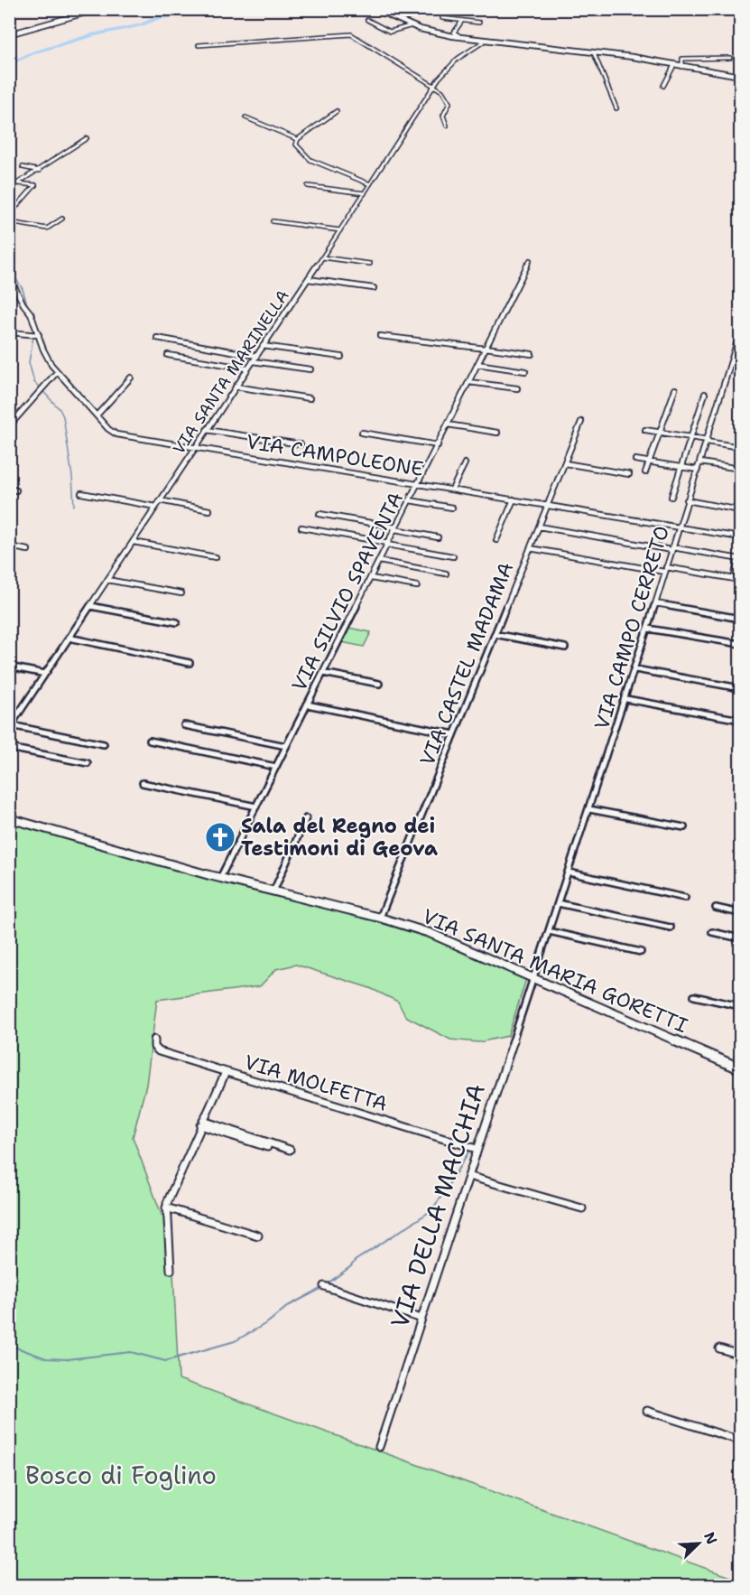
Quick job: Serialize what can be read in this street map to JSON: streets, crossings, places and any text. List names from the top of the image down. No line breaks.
{"streets":{"main road":["VIA SANTA MARIA GORETTI"],"street":["VIA SANTA MARINELLA","VIA CAMPOLEONE","VIA SILVIO SPAVENTA","VIA CAMPO CERRETO","VIA CASTEL MADAMA","VIA MOLFETTA","VIA DELLA MACCHIA"]},"crossings":[["VIA SANTA MARINELLA","VIA CAMPOLEONE"],["VIA CAMPOLEONE","VIA SILVIO SPAVENTA"],["VIA CAMPOLEONE","VIA CAMPO CERRETO"],["VIA CAMPOLEONE","VIA CASTEL MADAMA"],["VIA SILVIO SPAVENTA","VIA SANTA MARIA GORETTI"],["VIA CAMPO CERRETO","VIA SANTA MARIA GORETTI"],["VIA CAMPO CERRETO","VIA DELLA MACCHIA"],["VIA CASTEL MADAMA","VIA SANTA MARIA GORETTI"],["VIA SANTA MARIA GORETTI","VIA DELLA MACCHIA"],["VIA MOLFETTA","VIA DELLA MACCHIA"]],"parks":["Bosco di Foglino"],"places":{"church":["Sala del Regno dei Testimoni di Geova"]},"north":"top right"}
